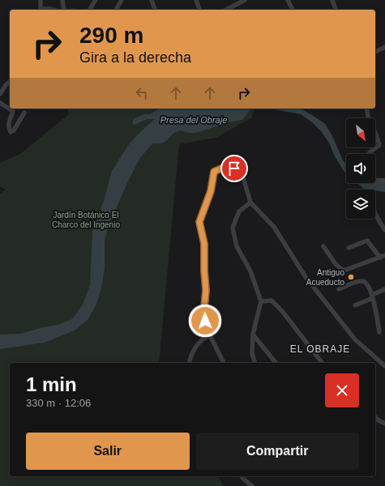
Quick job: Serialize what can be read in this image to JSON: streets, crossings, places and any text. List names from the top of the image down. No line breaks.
{"districts":["EL OBRAJE"],"water":["Presa del Obraje"],"parks":["Jardín Botánico El Charco del Ingenio"],"places":["Antiguo Acueducto"],"north":"bottom right","page":{"turn":["290 m","Gira a la derecha"],"heading":["1 min","330 m · 12:06"],"buttons":["Salir","Compartir"]}}
